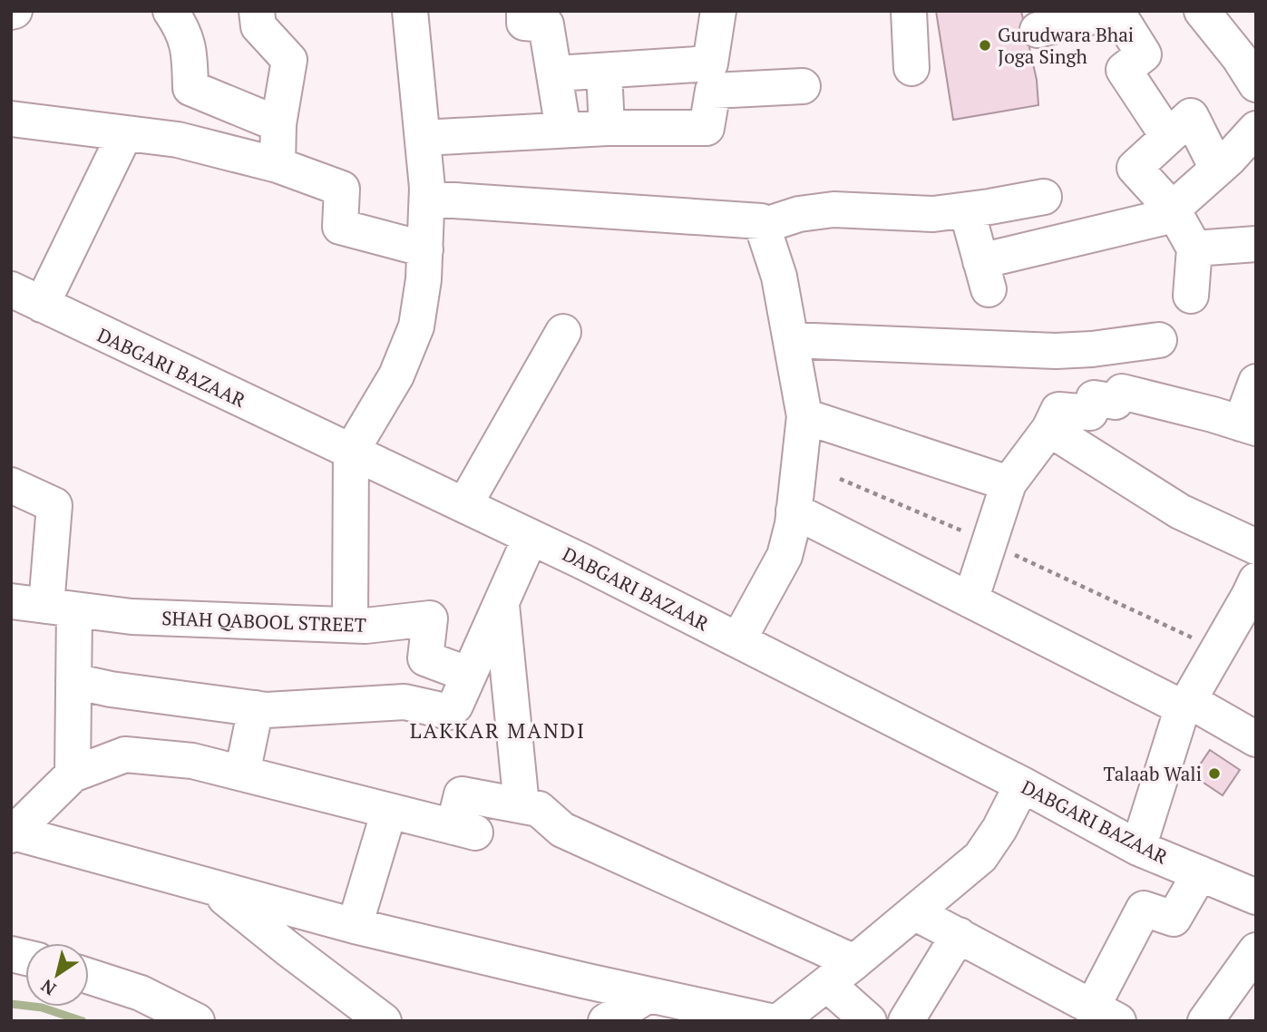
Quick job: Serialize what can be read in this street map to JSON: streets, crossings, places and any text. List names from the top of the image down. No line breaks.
{"streets":{"street":["DABGARI BAZAAR","SHAH QABOOL STREET"]},"districts":["LAKKAR MANDI"],"places":["Gurudwara Bhai Joga Singh","Talaab Wali"],"north":"bottom left"}
